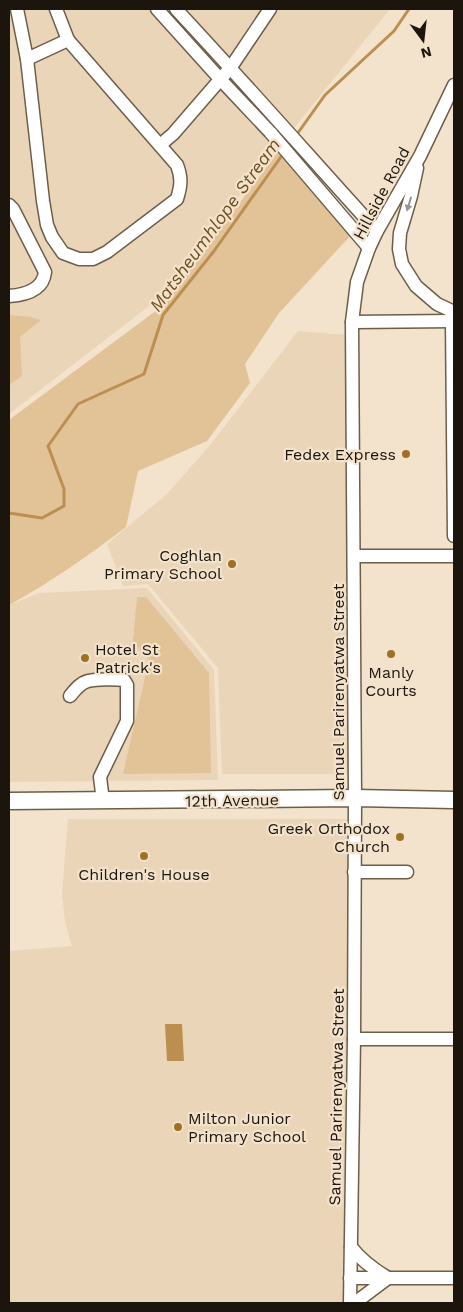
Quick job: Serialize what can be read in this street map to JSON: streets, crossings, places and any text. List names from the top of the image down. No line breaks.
{"streets":{"main road":["12th Avenue"],"street":["Hillside Road","Samuel Parirenyatwa Street"]},"crossings":[["Hillside Road","Samuel Parirenyatwa Street"],["Samuel Parirenyatwa Street","12th Avenue"]],"water":["Matsheumhlope Stream"],"places":["Fedex Express","Coghlan Primary School","Manly Courts","Hotel St Patrick's","Greek Orthodox Church","Children's House","Milton Junior Primary School"],"north":"bottom"}
